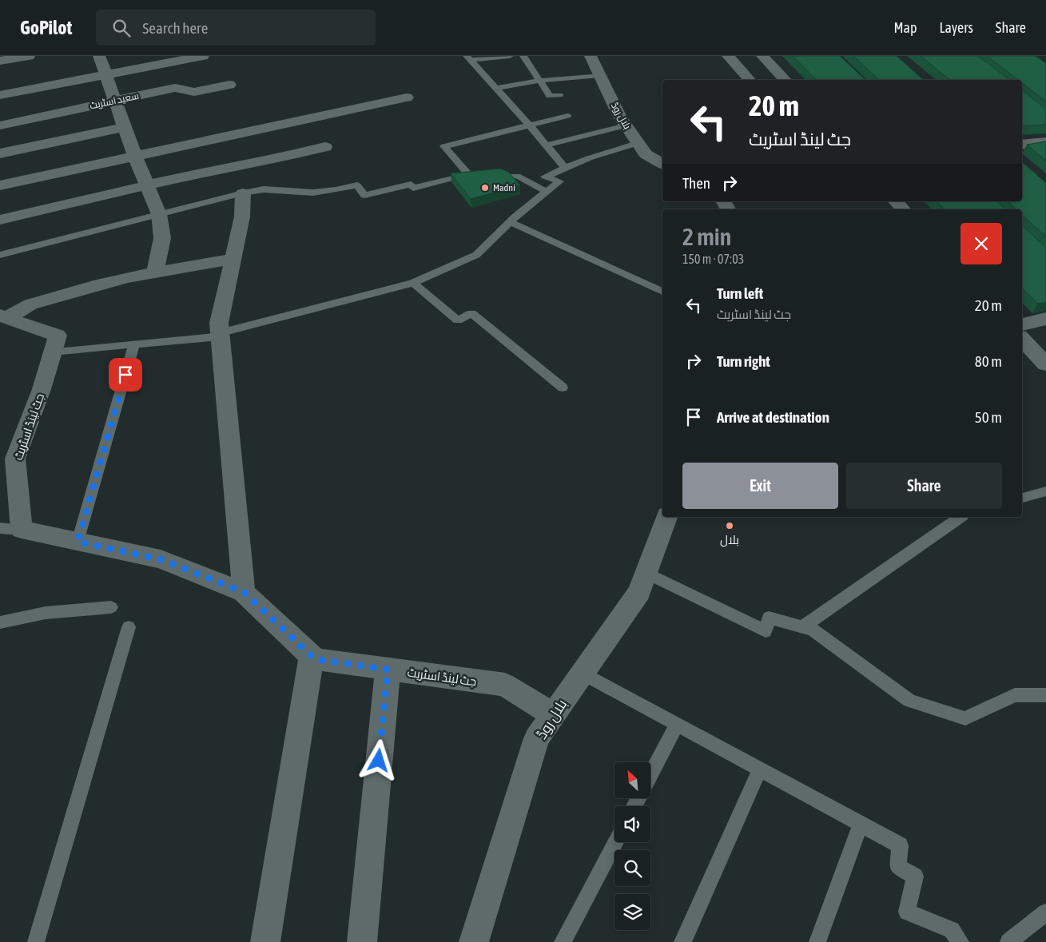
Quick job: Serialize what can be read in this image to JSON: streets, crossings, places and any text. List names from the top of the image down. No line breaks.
{"streets":{"street":["سعید اسٹریٹ","بلال روڈ","جٹ لینڈ اسٹریٹ"]},"crossings":[["بلال روڈ","جٹ لینڈ اسٹریٹ"]],"places":["Madni","بلال"],"north":"top left","page":{"header":"GoPilot","search":"Search here","nav":["Map","Layers","Share"],"turn":["20 m","جٹ لینڈ اسٹریٹ"],"then":"Then","heading":["2 min","150 m · 07:03"],"list":[{"name":"Turn left","note":"جٹ لینڈ اسٹریٹ","value":"20 m"},{"name":"Turn right","value":"80 m"},{"name":"Arrive at destination","value":"50 m"}],"buttons":["Exit","Share"]}}
